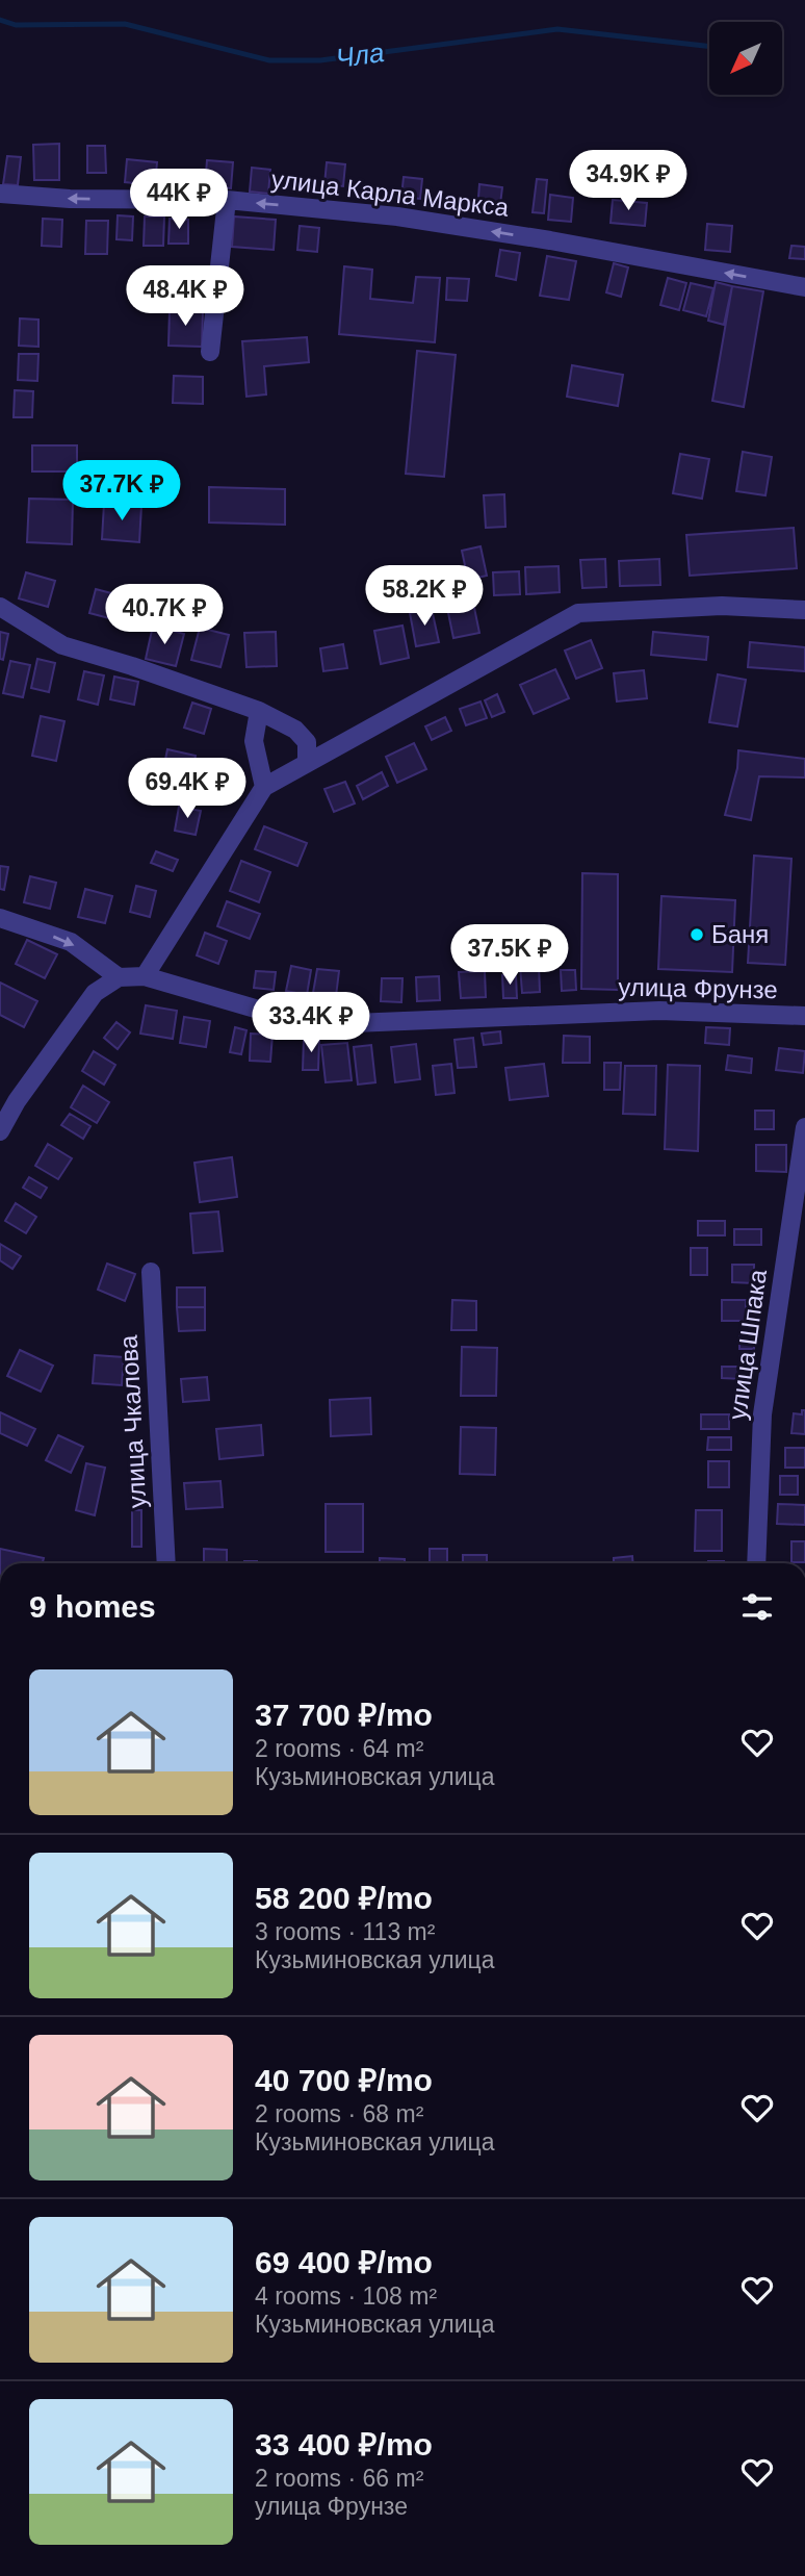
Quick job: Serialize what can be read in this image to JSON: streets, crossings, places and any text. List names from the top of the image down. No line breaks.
{"streets":{"street":["улица Карла Маркса","улица Фрунзе","улица Шпака","улица Чкалова"]},"one_way":["улица Карла Маркса"],"water":["Чла"],"places":["Баня"],"north":"bottom left","page":{"price":["34.9K ₽","44K ₽","48.4K ₽","37.7K ₽","58.2K ₽","40.7K ₽","69.4K ₽","37.5K ₽","33.4K ₽"],"heading":"9 homes","list":[{"name":"37 700 ₽/mo","note":"2 rooms · 64 m² · Кузьминовская улица"},{"name":"58 200 ₽/mo","note":"3 rooms · 113 m² · Кузьминовская улица"},{"name":"40 700 ₽/mo","note":"2 rooms · 68 m² · Кузьминовская улица"},{"name":"69 400 ₽/mo","note":"4 rooms · 108 m² · Кузьминовская улица"},{"name":"33 400 ₽/mo","note":"2 rooms · 66 m² · улица Фрунзе"}]}}
